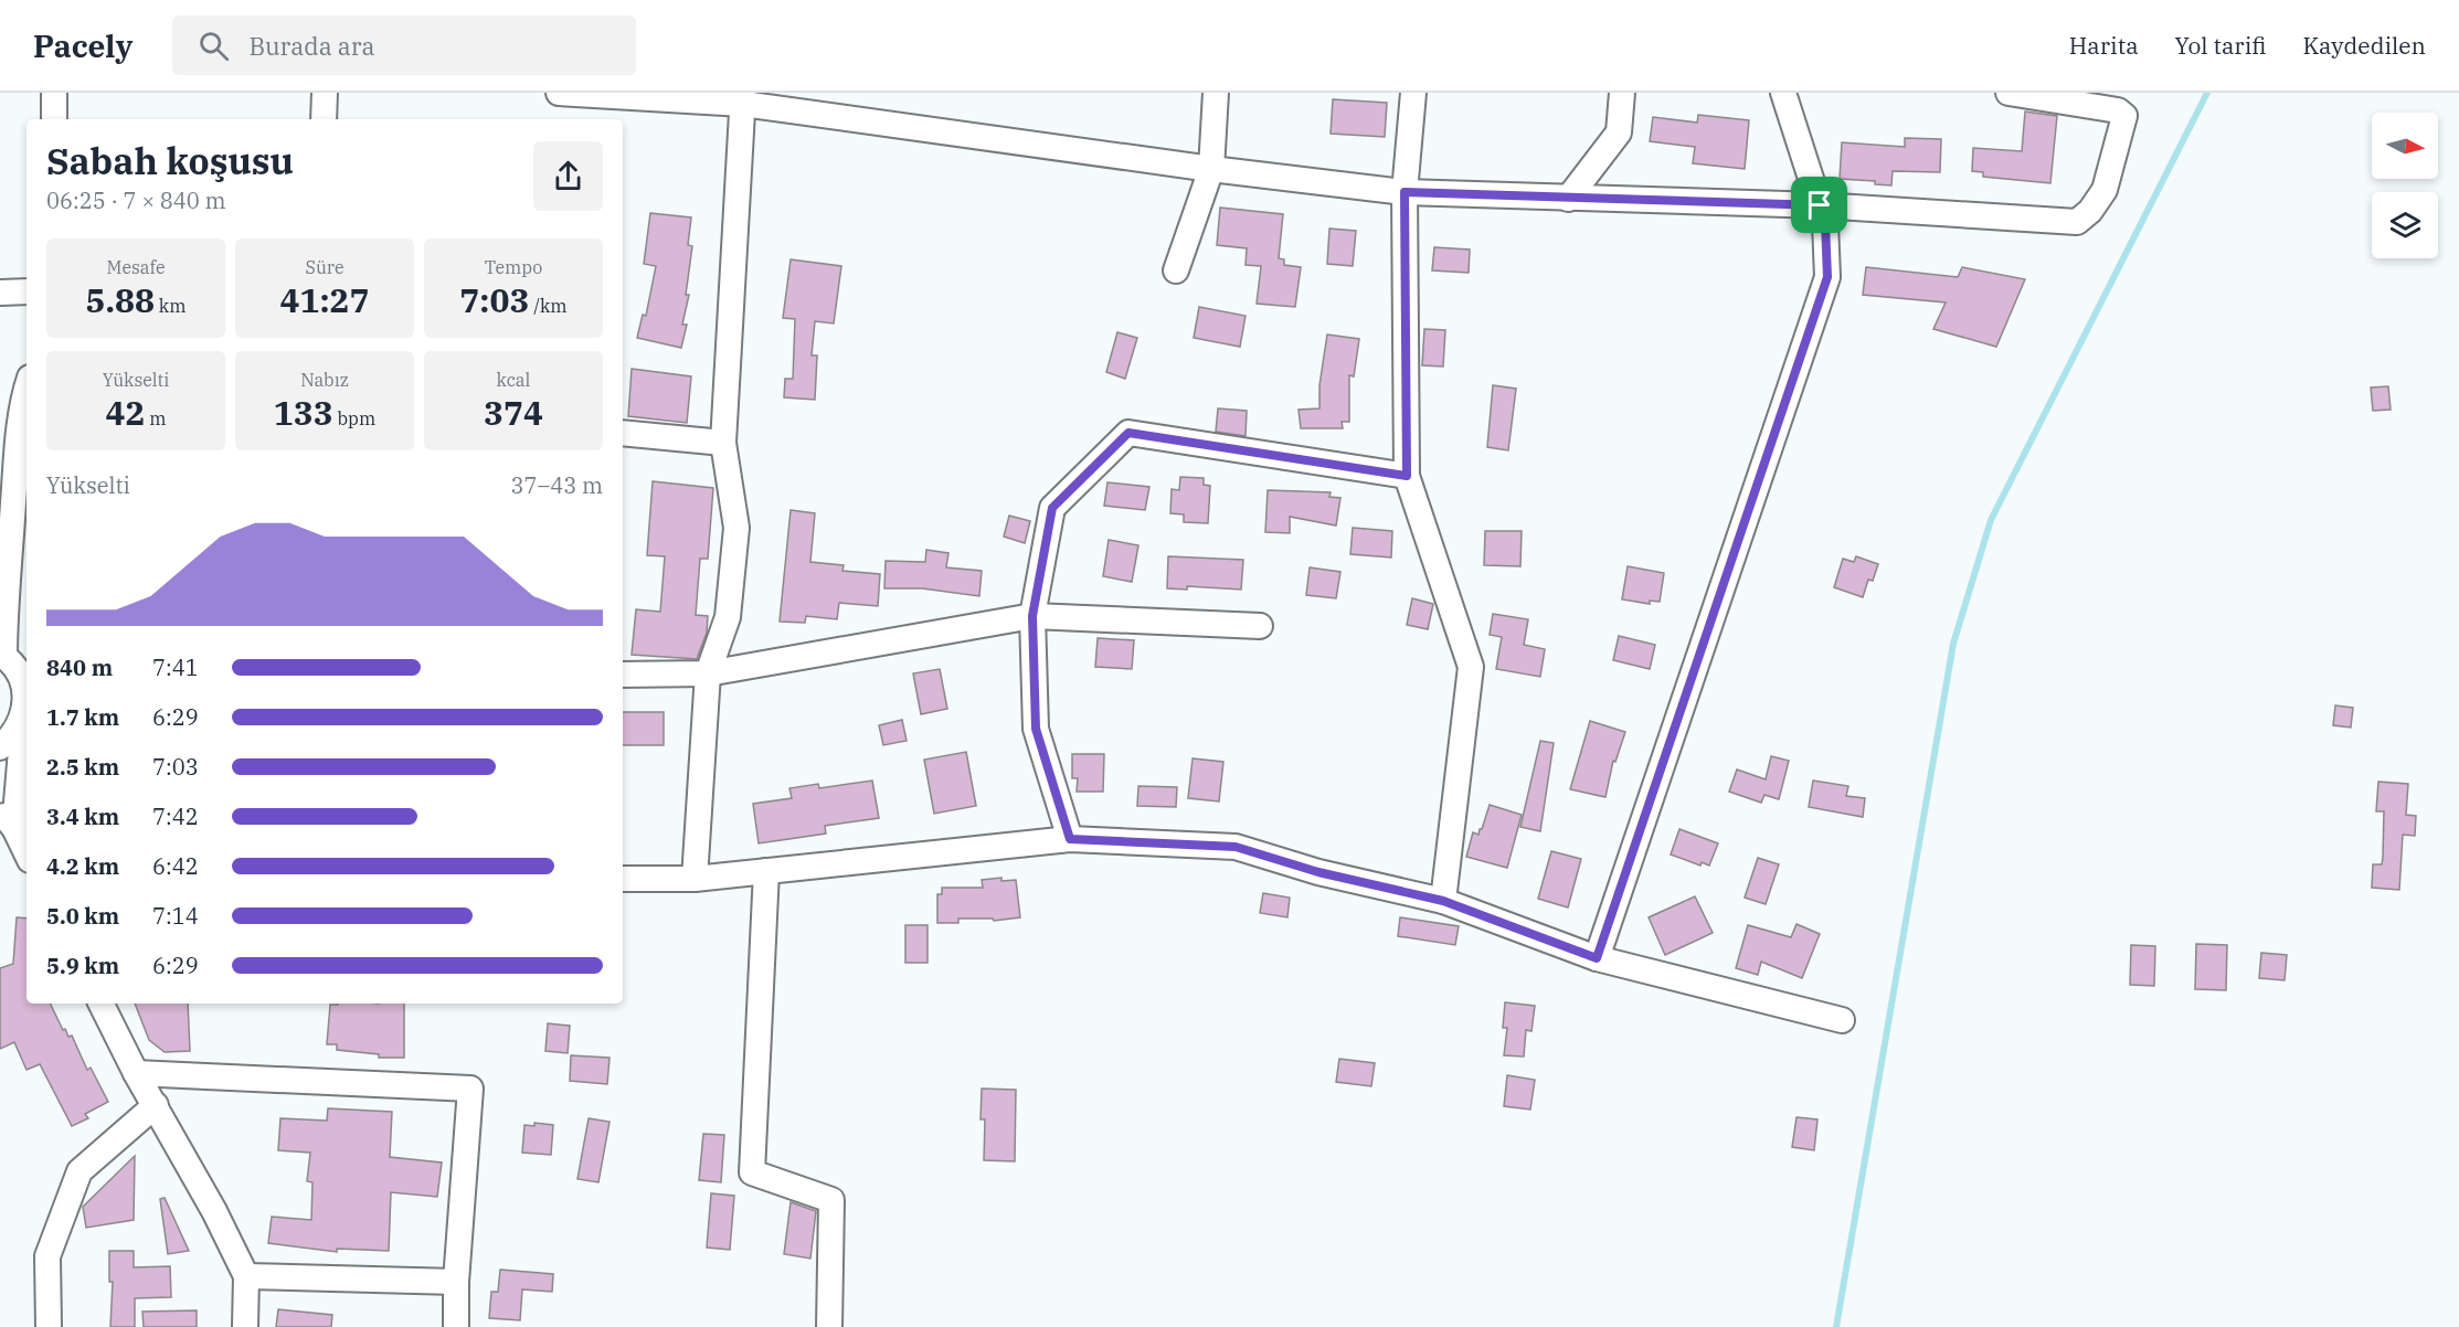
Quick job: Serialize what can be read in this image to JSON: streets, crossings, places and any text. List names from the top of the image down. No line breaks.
{"north":"right","page":{"header":"Pacely","search":"Burada ara","nav":["Harita","Yol tarifi","Kaydedilen"],"heading":["Sabah koşusu","06:25 · 7 × 840 m"],"stats":[["Mesafe","5.88 km"],["Süre","41:27"],["Tempo","7:03 /km"],["Yükselti","42 m"],["Nabız","133 bpm"],["kcal","374"]],"chart":["Yükselti","37–43 m"],"list":[{"name":"840 m","note":"7:41"},{"name":"1.7 km","note":"6:29"},{"name":"2.5 km","note":"7:03"},{"name":"3.4 km","note":"7:42"},{"name":"4.2 km","note":"6:42"},{"name":"5.0 km","note":"7:14"},{"name":"5.9 km","note":"6:29"}]}}
